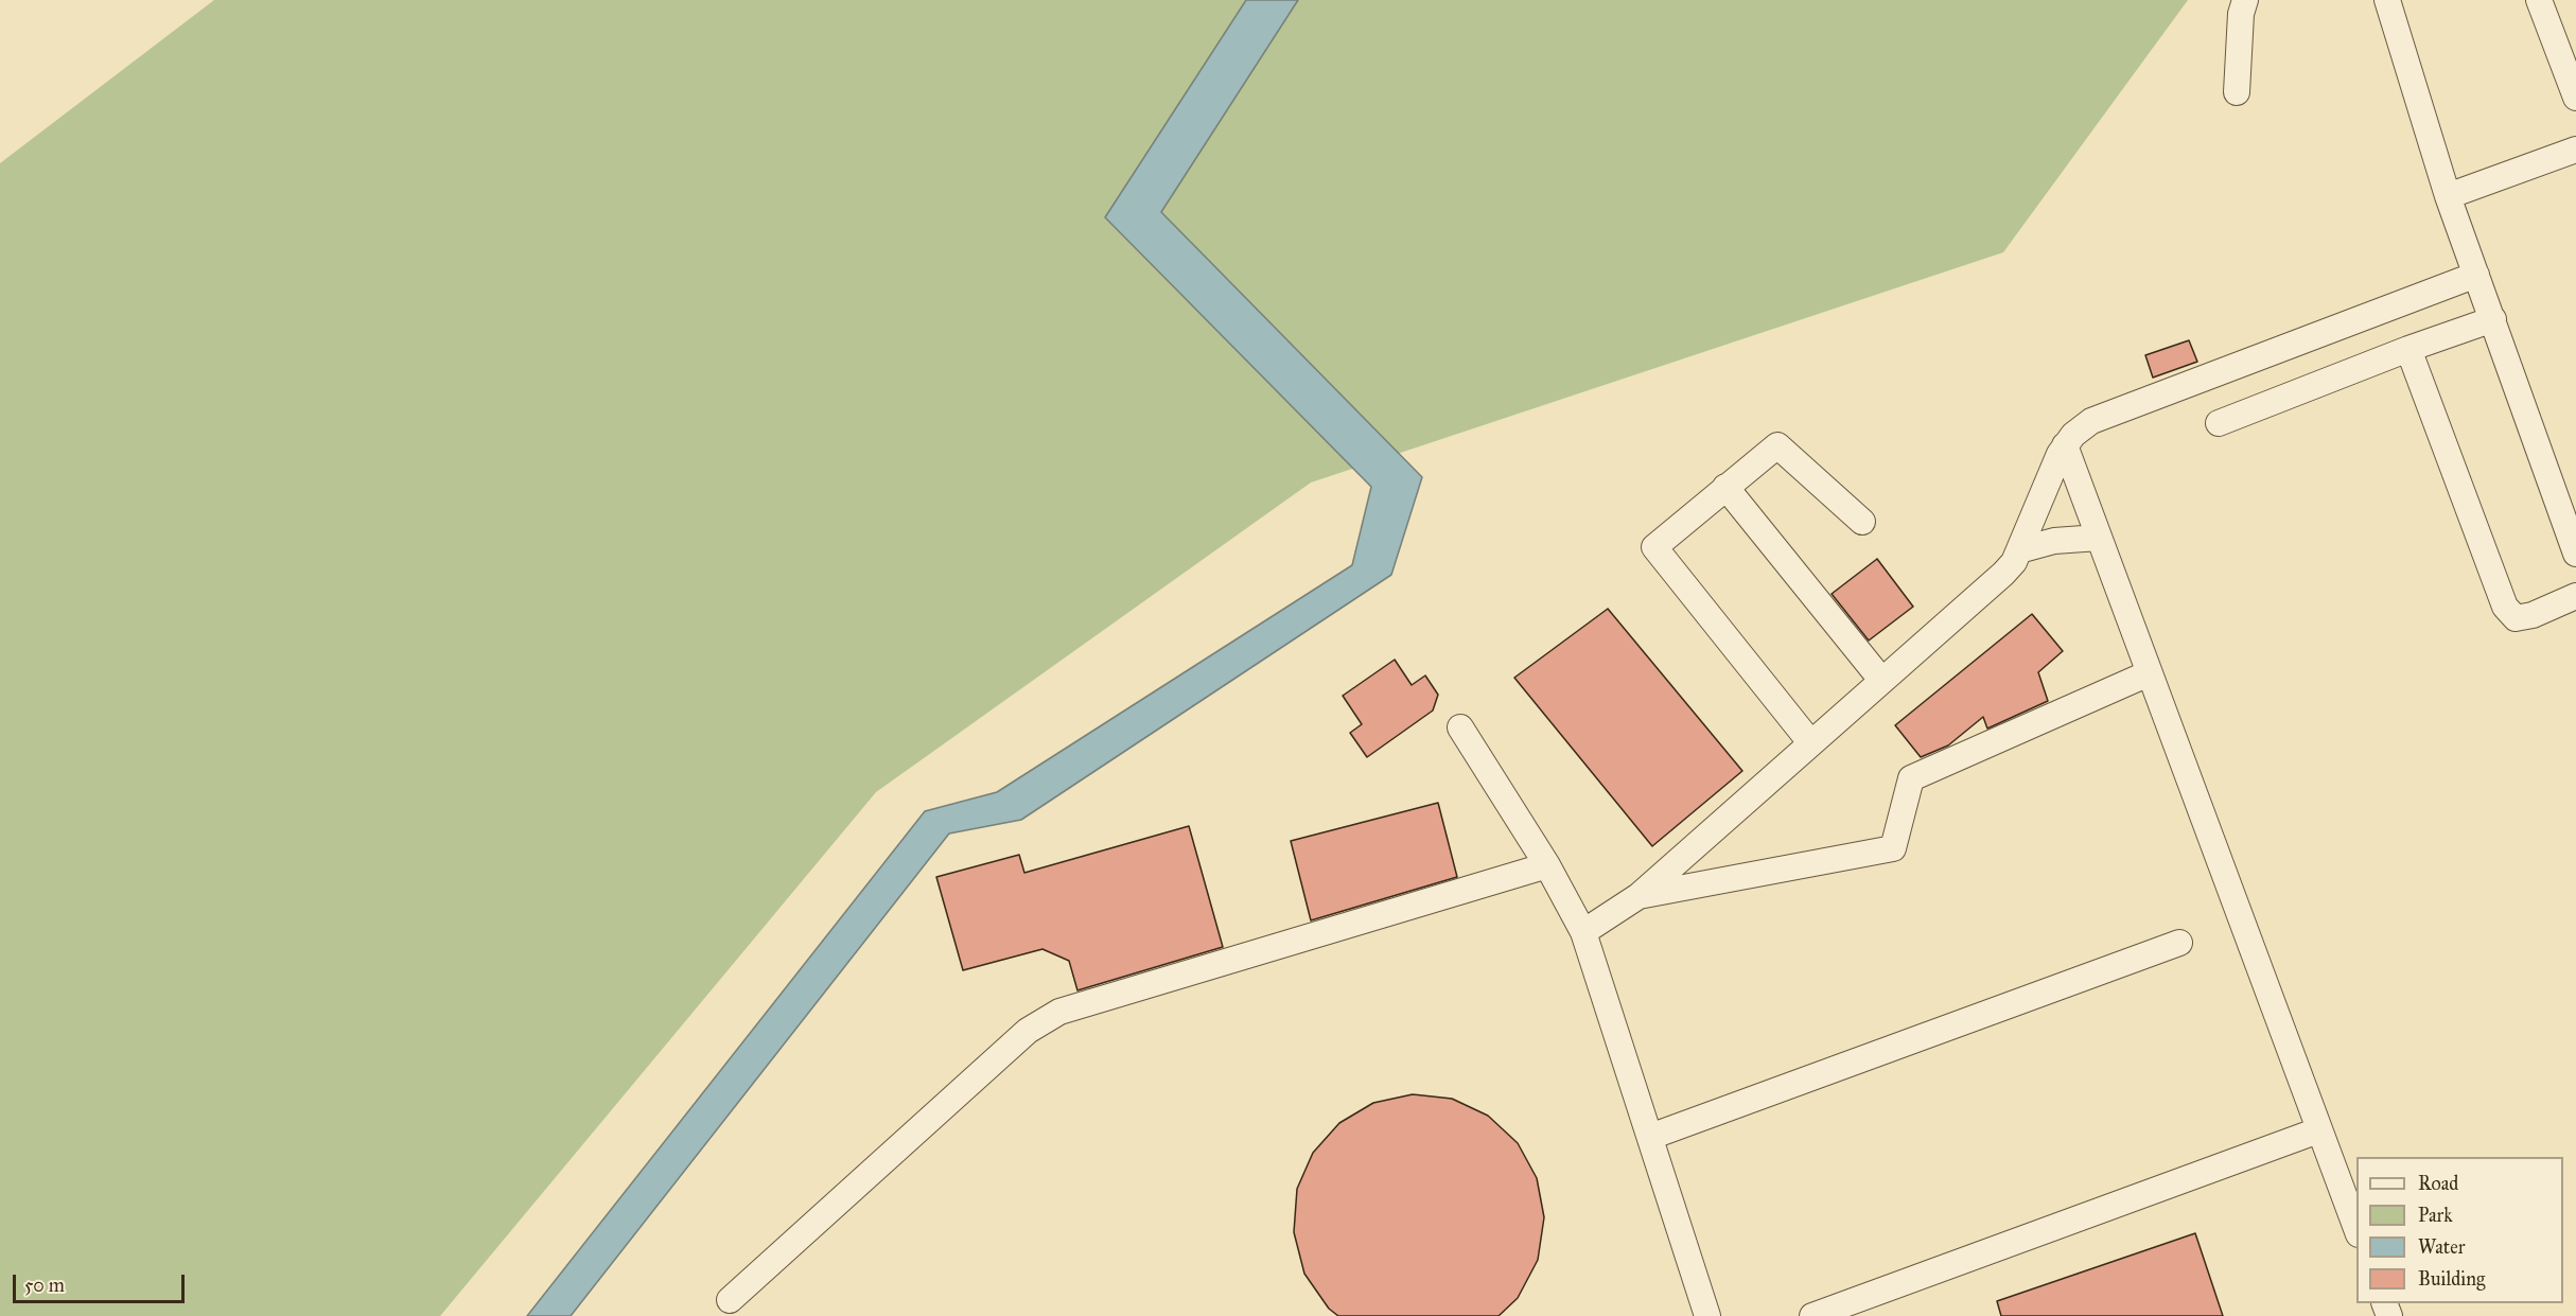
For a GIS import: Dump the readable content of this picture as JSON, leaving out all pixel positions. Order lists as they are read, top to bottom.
{
  "legend": [
    "Road",
    "Park",
    "Water",
    "Building"
  ],
  "scale_bar": "50 m"
}
